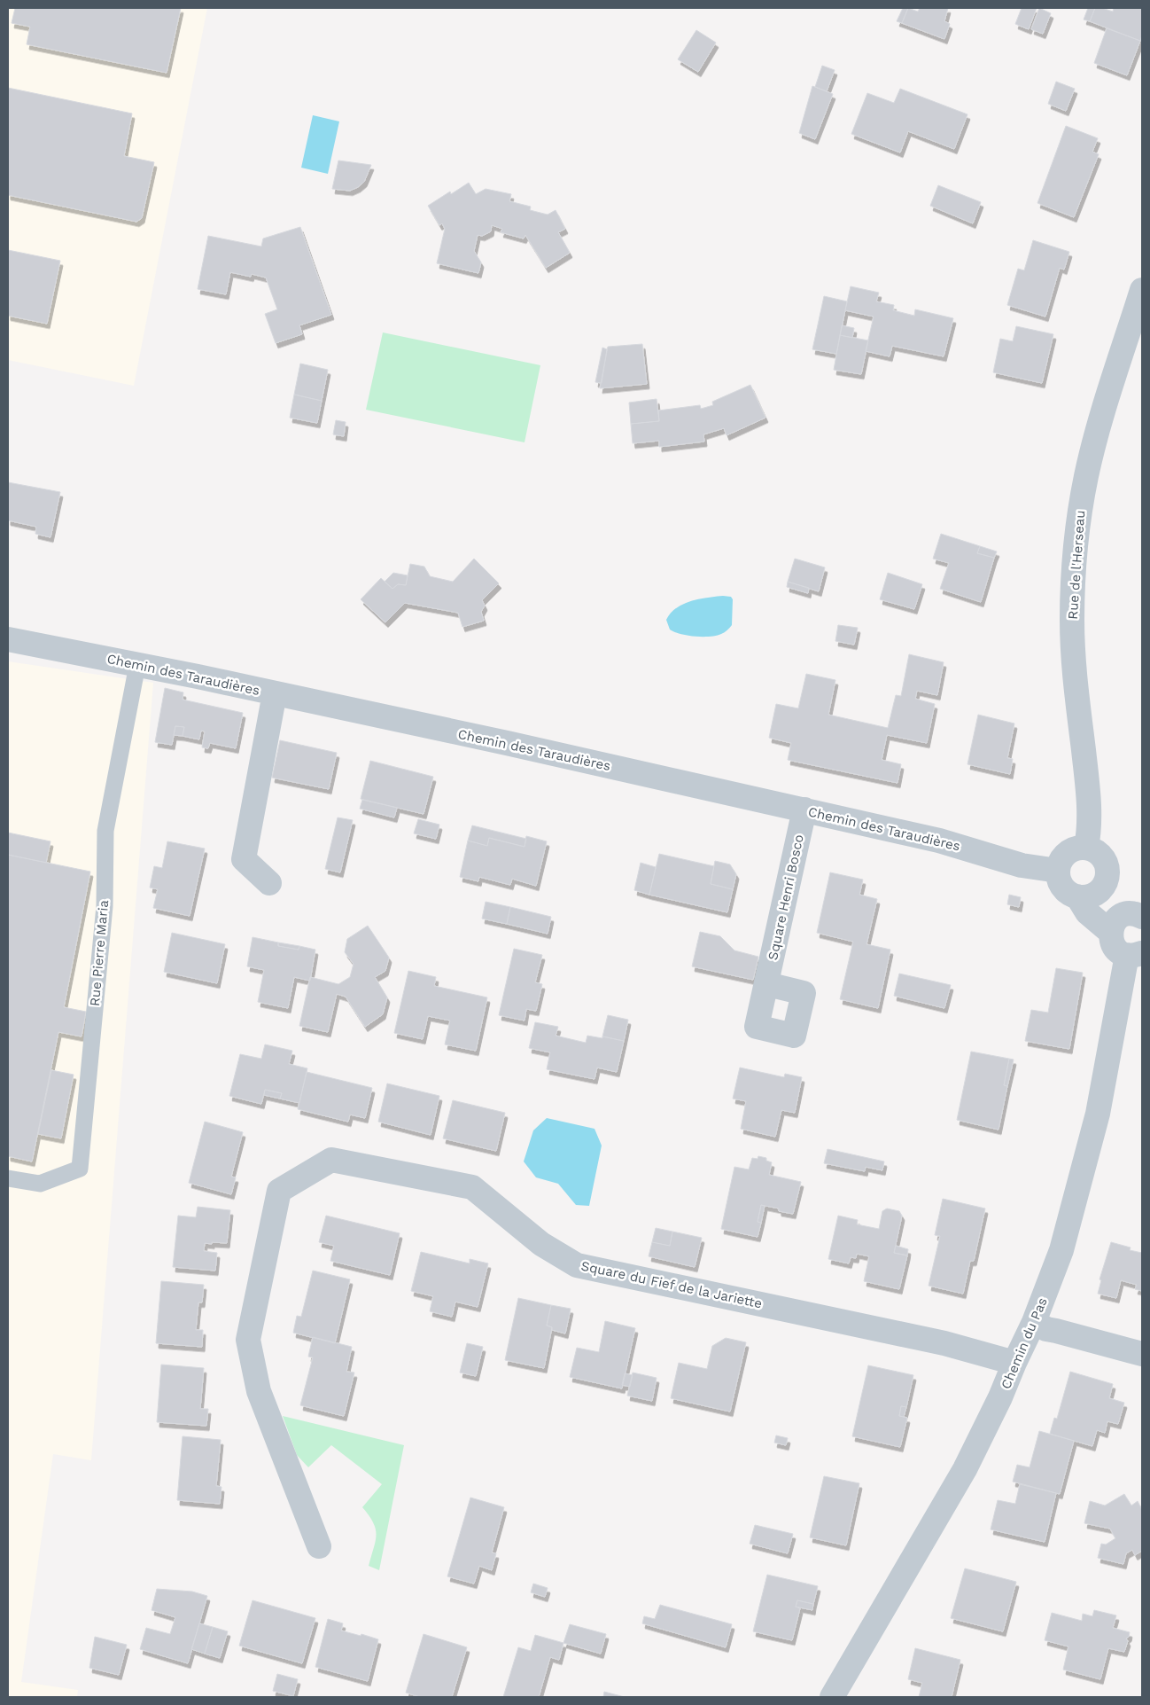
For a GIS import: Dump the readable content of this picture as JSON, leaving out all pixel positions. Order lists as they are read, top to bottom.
{
  "streets": {
    "street": [
      "Rue de l'Herseau",
      "Chemin des Taraudières",
      "Square Henri Bosco",
      "Square du Fief de la Jariette",
      "Chemin du Pas"
    ],
    "lane": ["Rue Pierre Maria"]
  },
  "crossings": [
    ["Rue de l'Herseau", "Chemin des Taraudières"],
    ["Chemin des Taraudières", "Square Henri Bosco"],
    ["Chemin des Taraudières", "Rue Pierre Maria"],
    ["Square du Fief de la Jariette", "Chemin du Pas"]
  ]
}
